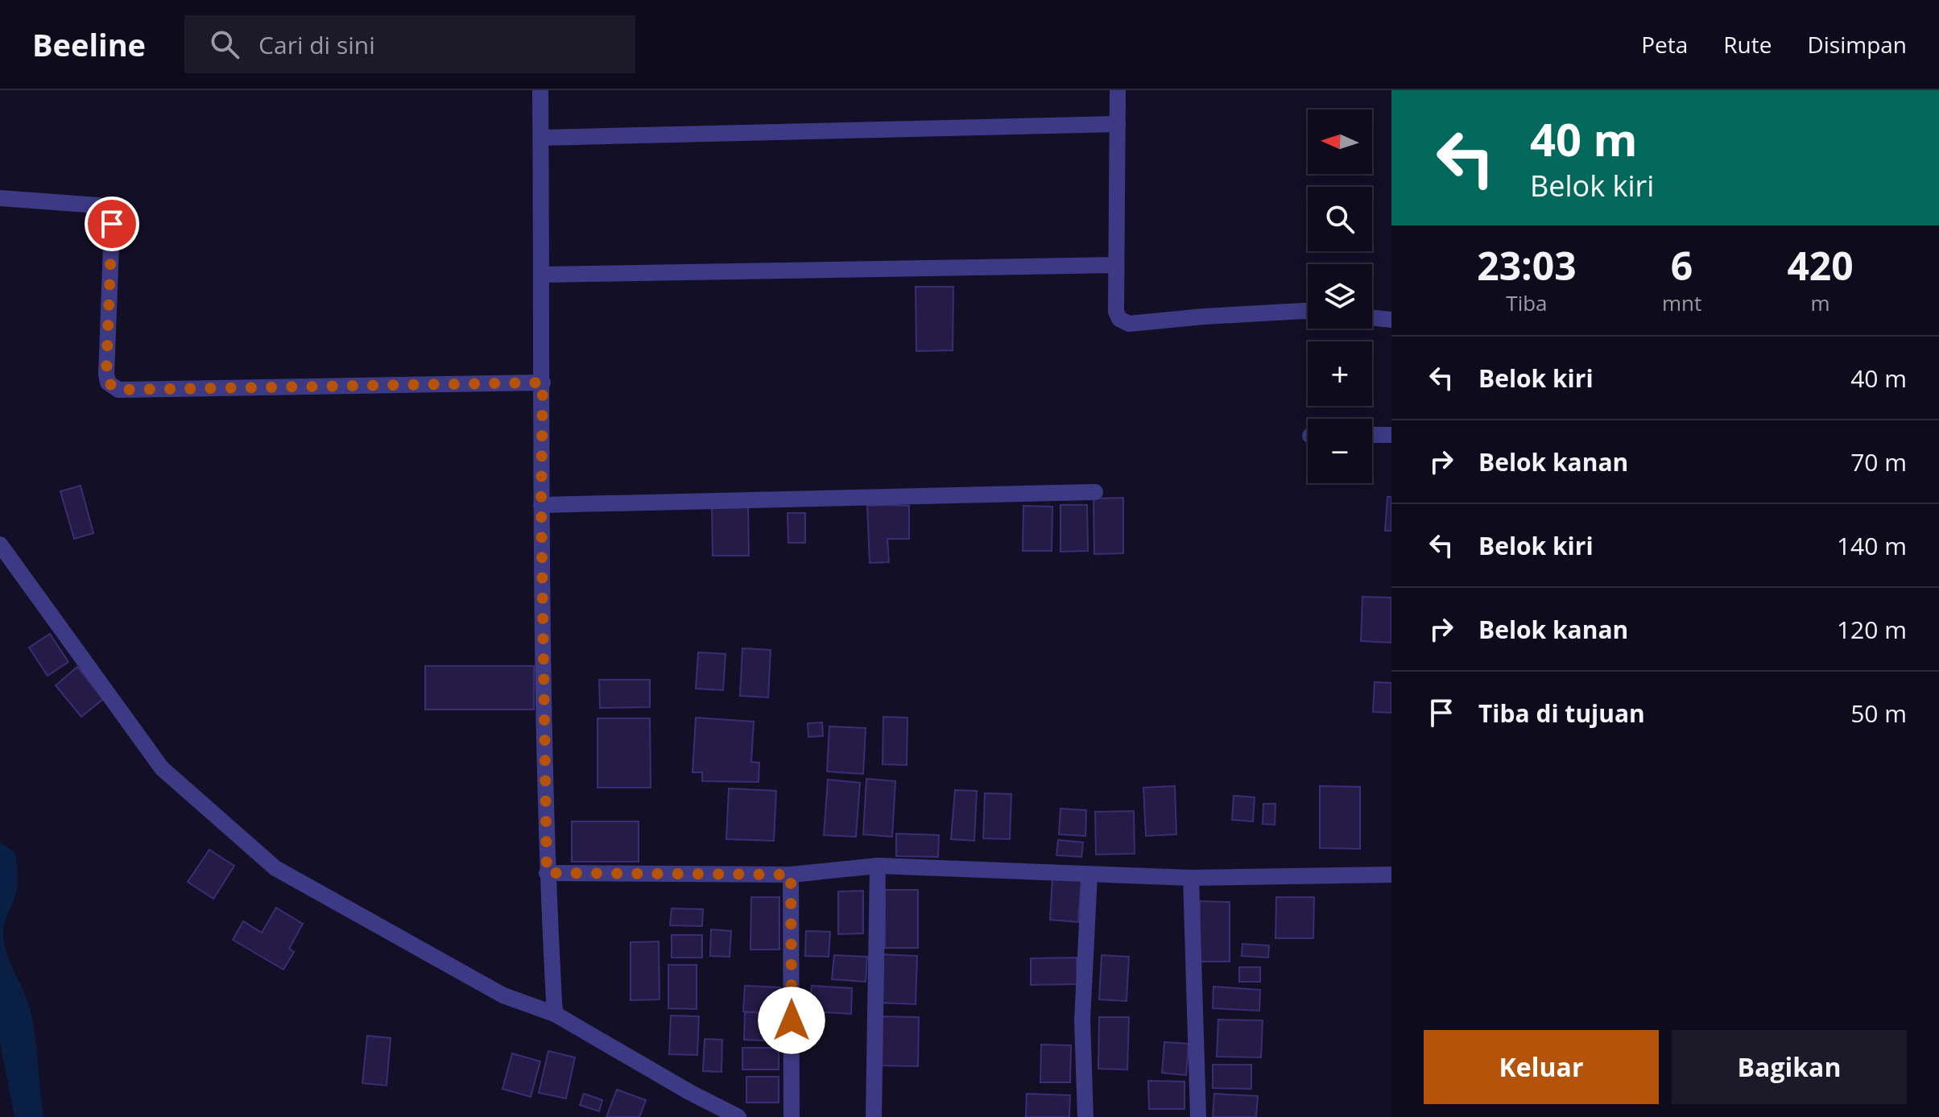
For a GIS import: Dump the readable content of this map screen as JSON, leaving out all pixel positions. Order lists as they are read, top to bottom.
{
  "north": "left",
  "page": {
    "header": "Beeline",
    "search": "Cari di sini",
    "nav": ["Peta", "Rute", "Disimpan"],
    "turn": ["40 m", "Belok kiri"],
    "map_buttons": ["+", "−"],
    "eta": [
      "23:03",
      "Tiba",
      "6",
      "mnt",
      "420",
      "m"
    ],
    "list": [
      {
        "name": "Belok kiri",
        "value": "40 m"
      },
      {
        "name": "Belok kanan",
        "value": "70 m"
      },
      {
        "name": "Belok kiri",
        "value": "140 m"
      },
      {
        "name": "Belok kanan",
        "value": "120 m"
      },
      {
        "name": "Tiba di tujuan",
        "value": "50 m"
      }
    ],
    "buttons": ["Keluar", "Bagikan"]
  }
}
